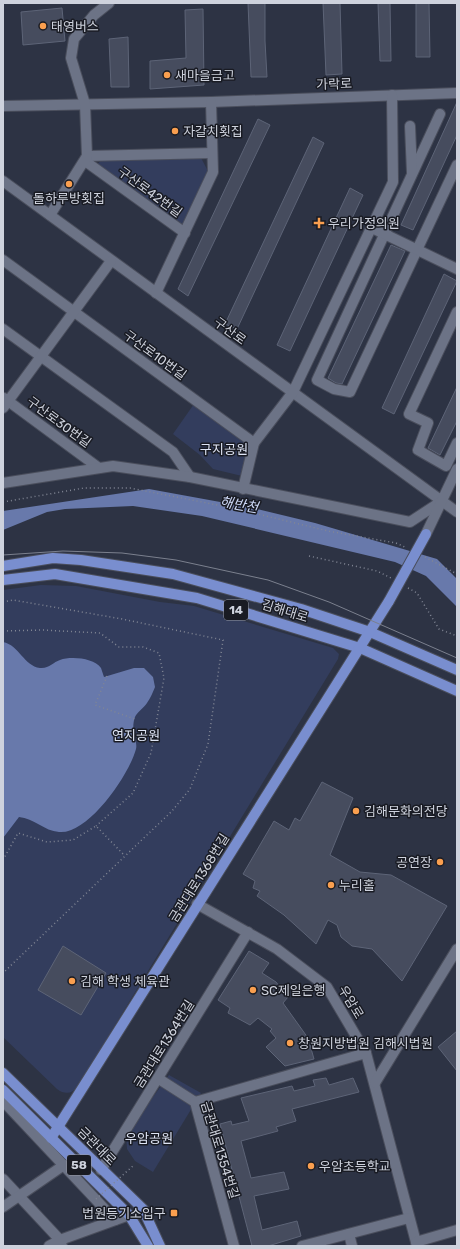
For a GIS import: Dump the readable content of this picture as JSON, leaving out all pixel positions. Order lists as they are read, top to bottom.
{
  "streets": {
    "main road": [
      "14",
      "김해대로",
      "금관대로1368번길",
      "금관대로",
      "58"
    ],
    "street": [
      "가락로",
      "구산로42번길",
      "구산로",
      "구산로10번길",
      "구산로30번길",
      "우암로",
      "금관대로1364번길",
      "금관대로1354번길"
    ]
  },
  "crossings": [
    ["구산로42번길", "구산로"],
    ["김해대로", "금관대로1368번길"],
    ["금관대로1368번길", "우암로"],
    ["금관대로1368번길", "금관대로"],
    ["우암로", "금관대로1364번길"],
    ["금관대로1364번길", "금관대로"],
    ["금관대로1364번길", "금관대로1354번길"]
  ],
  "water": ["해반천"],
  "parks": ["구지공원", "연지공원", "우암공원"],
  "places": {
    "other": [
      "태영버스",
      "새마을금고",
      "자갈치횟집",
      "돌하루방횟집",
      "김해문화의전당",
      "공연장",
      "누리홀",
      "김해 학생 체육관",
      "SC제일은행",
      "창원지방법원 김해시법원",
      "우암초등학교"
    ],
    "health": ["우리가정의원"],
    "transit": ["법원등기소입구"]
  }
}
